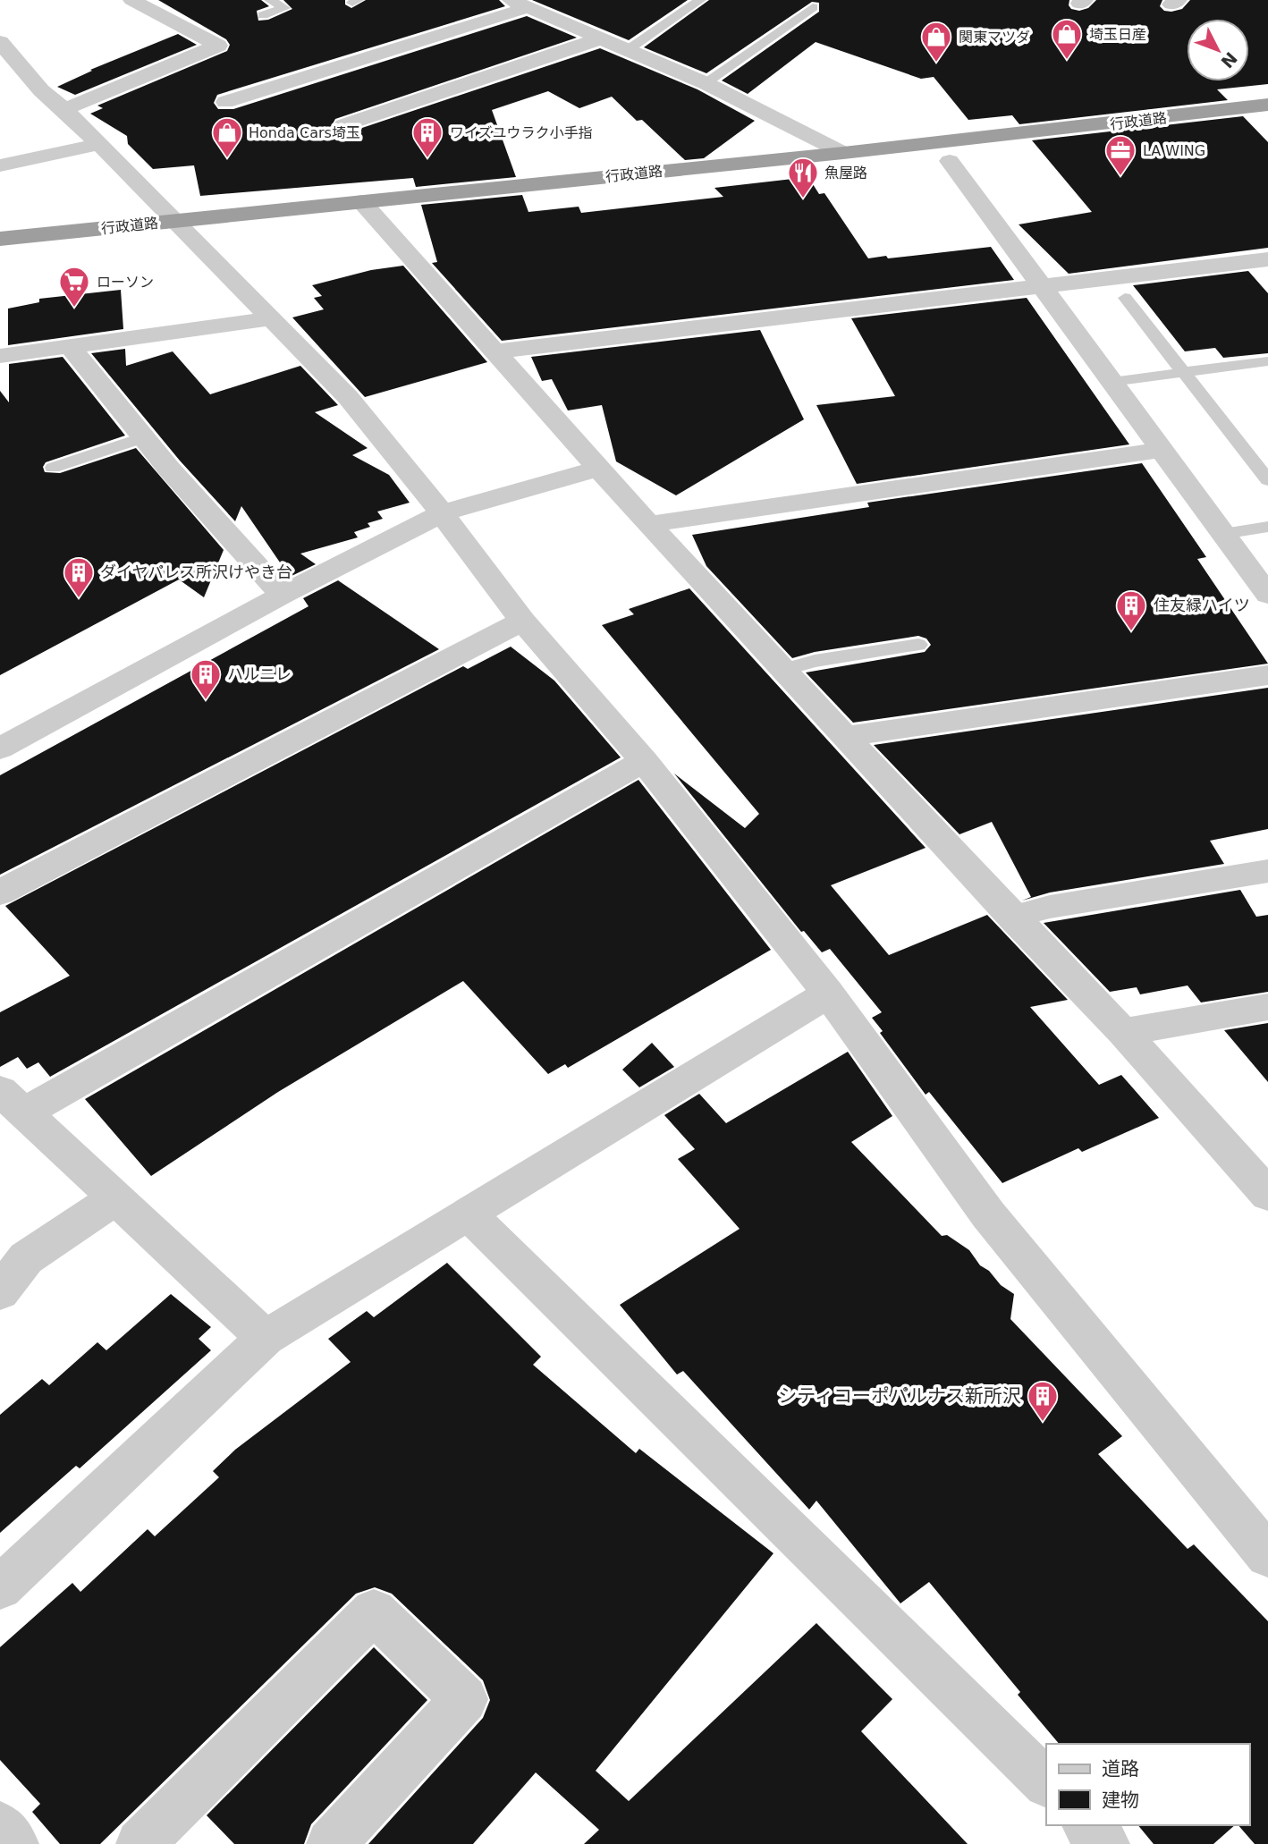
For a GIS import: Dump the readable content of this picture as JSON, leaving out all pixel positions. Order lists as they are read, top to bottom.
{
  "streets": {
    "highway": ["行政道路"]
  },
  "places": {
    "shop": ["埼玉日産", "関東マツダ", "Honda Cars埼玉"],
    "building": [
      "ワイズユウラク小手指",
      "ダイヤパレス所沢けやき台",
      "住友緑ハイツ",
      "ハルニレ",
      "シティコーポパルナス新所沢"
    ],
    "office": ["LA WING"],
    "restaurant": ["魚屋路"],
    "supermarket": ["ローソン"]
  },
  "legend": ["道路", "建物"],
  "north": "bottom right"
}
